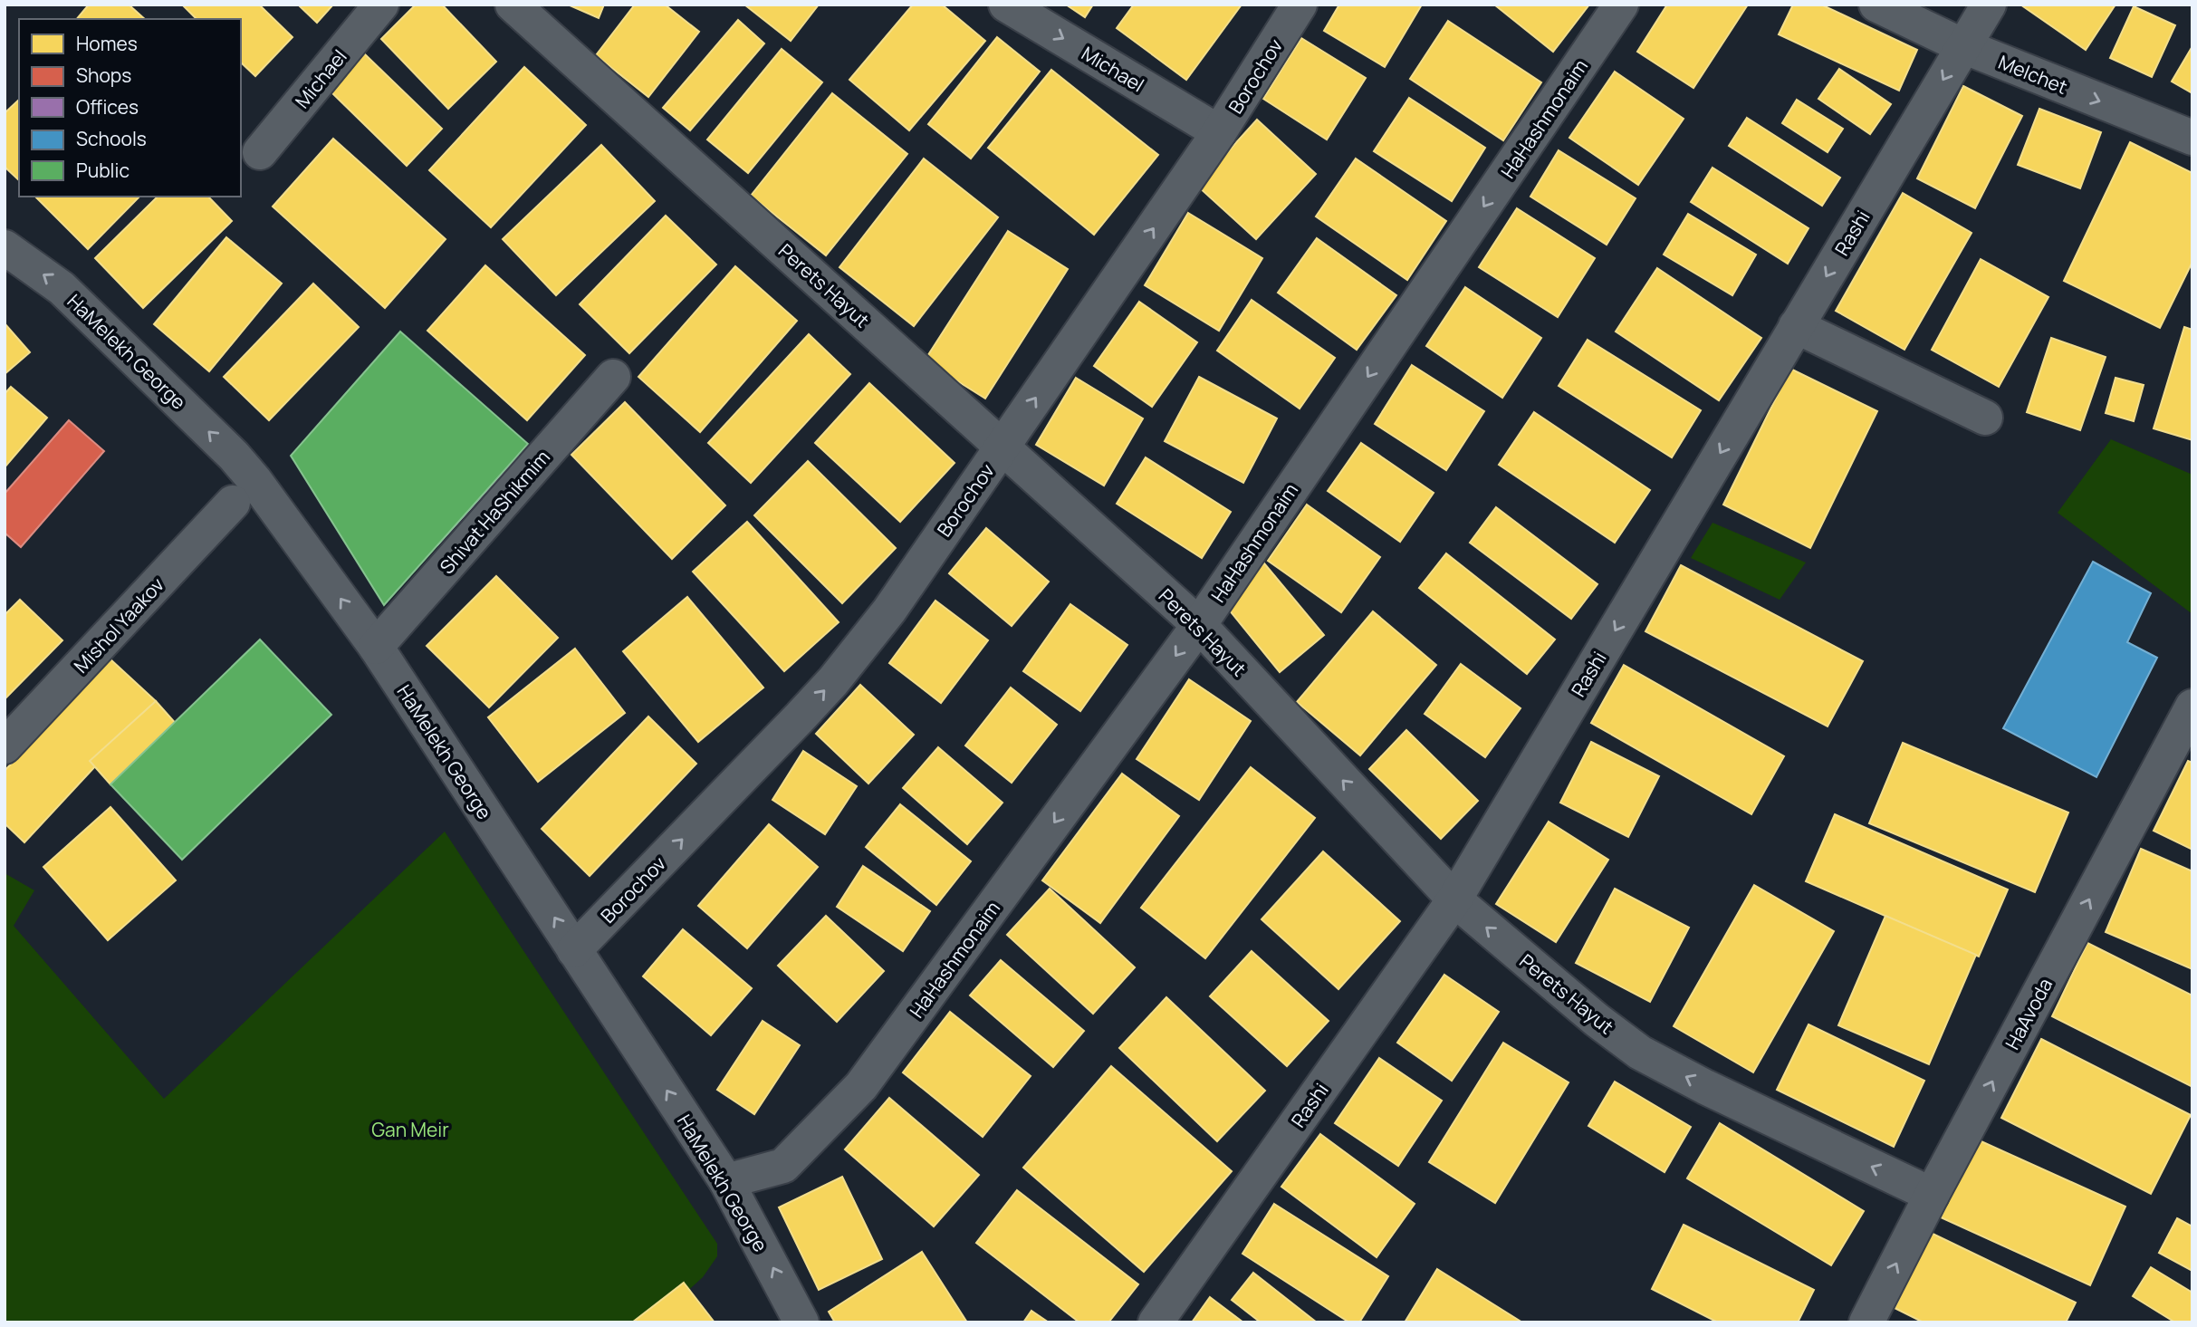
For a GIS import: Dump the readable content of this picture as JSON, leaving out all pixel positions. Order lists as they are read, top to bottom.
{
  "streets": {
    "street": [
      "Michael",
      "Melchet",
      "Borochov",
      "HaHashmonaim",
      "Rashi",
      "Perets Hayut",
      "HaMelekh George",
      "Shivat HaShikmim",
      "Mishol Yaakov",
      "HaAvoda"
    ]
  },
  "crossings": [
    ["Michael", "Borochov"],
    ["Melchet", "Rashi"],
    ["Borochov", "Perets Hayut"],
    ["Borochov", "HaMelekh George"],
    ["HaHashmonaim", "Perets Hayut"],
    ["HaHashmonaim", "HaMelekh George"],
    ["Rashi", "Perets Hayut"],
    ["Perets Hayut", "HaAvoda"],
    ["HaMelekh George", "Shivat HaShikmim"]
  ],
  "one_way": [
    "Michael",
    "Melchet",
    "Borochov",
    "HaHashmonaim",
    "Rashi",
    "Perets Hayut",
    "HaMelekh George",
    "HaAvoda"
  ],
  "parks": ["Gan Meir"],
  "legend": [
    "Homes",
    "Shops",
    "Offices",
    "Schools",
    "Public"
  ]
}
